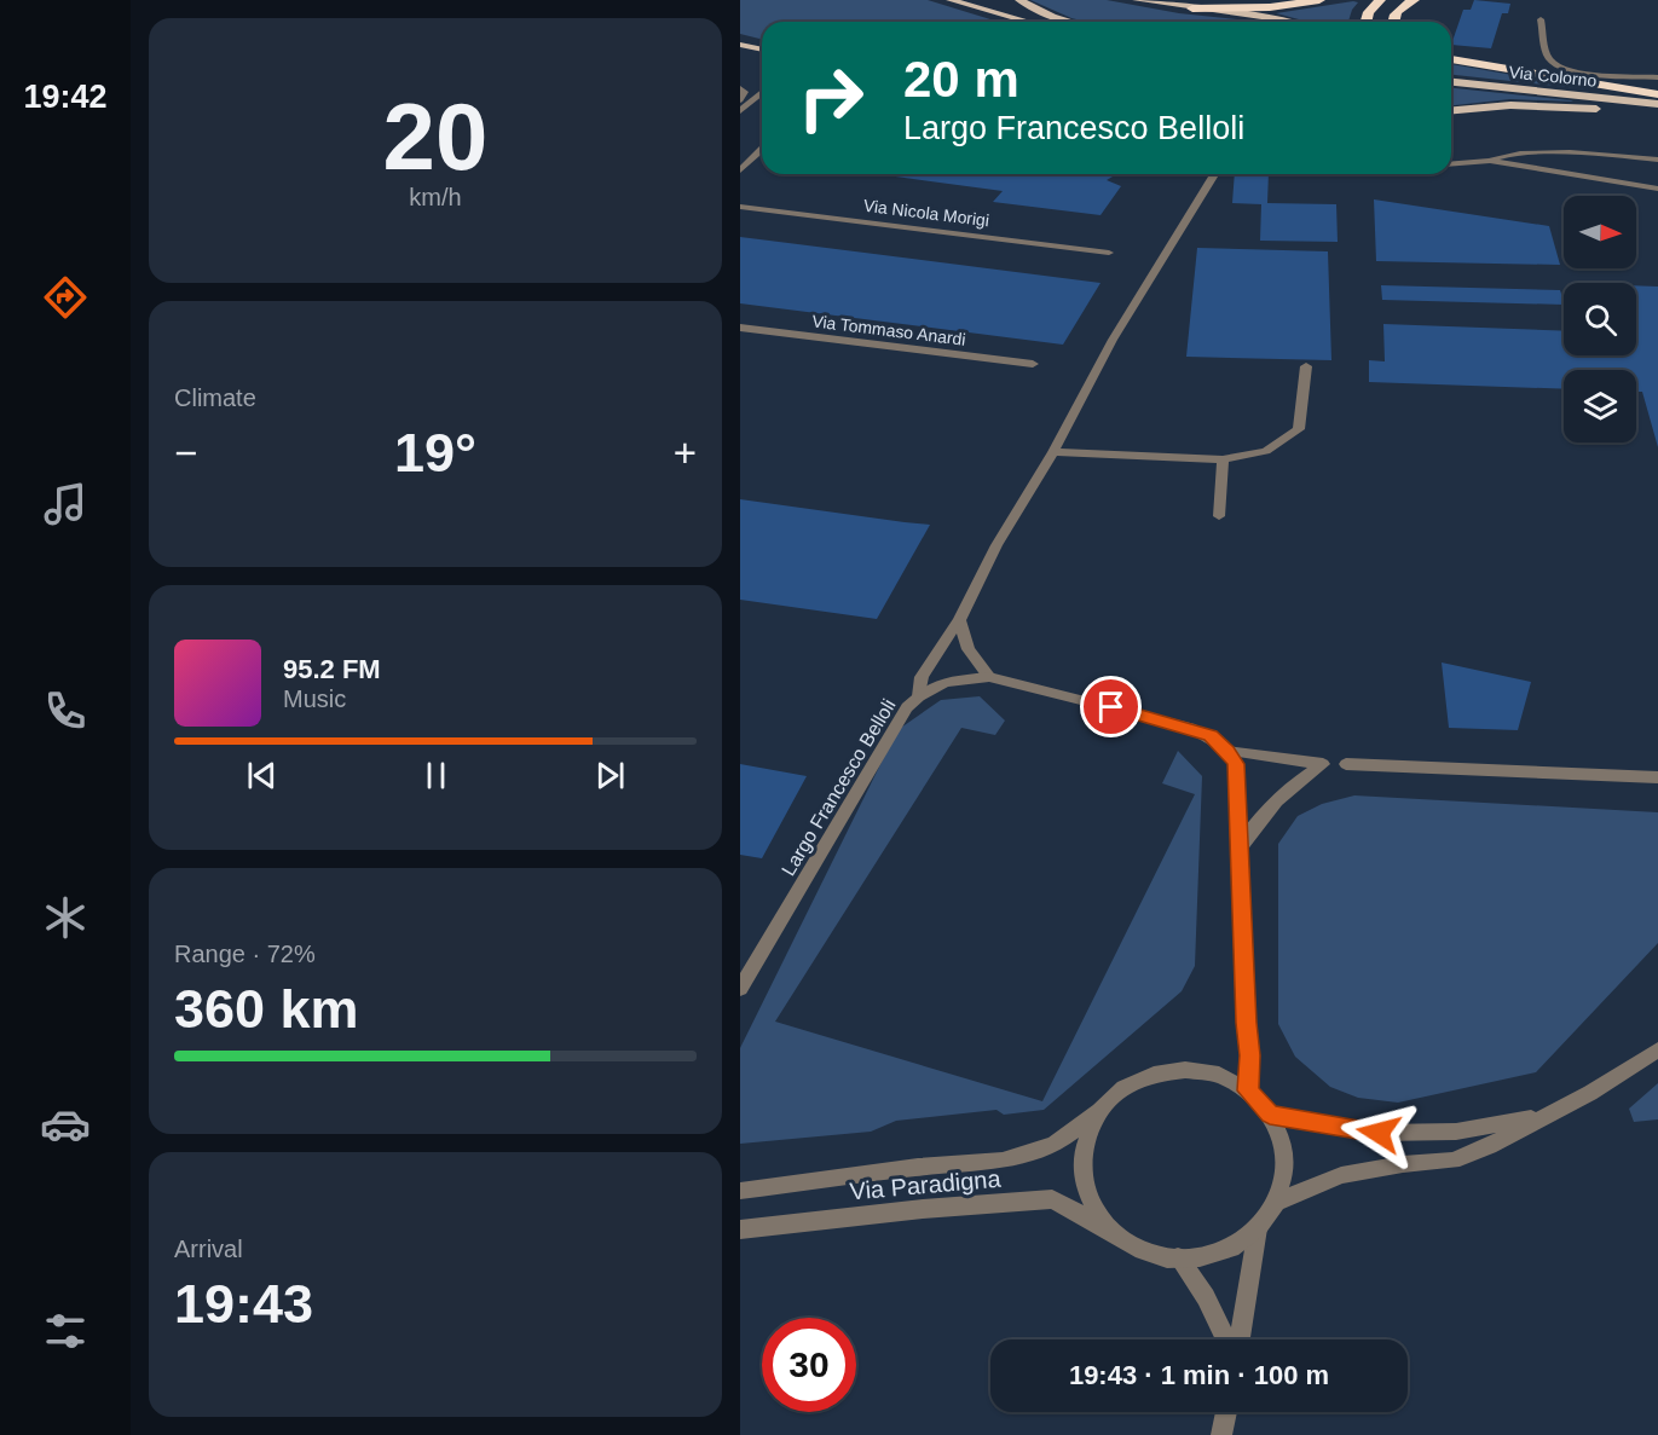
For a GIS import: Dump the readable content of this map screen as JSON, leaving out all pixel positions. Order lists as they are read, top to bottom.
{
  "streets": {
    "main road": ["Via Colorno"],
    "street": [
      "Via Nicola Morigi",
      "Via Tommaso Anardi",
      "Largo Francesco Belloli",
      "Via Paradigna"
    ]
  },
  "north": "right",
  "page": {
    "tabs": "19:42",
    "tile": [
      ["20", "km/h"],
      "Climate",
      ["Range · 72%", "360 km"],
      ["Arrival", "19:43"]
    ],
    "turn": ["20 m", "Largo Francesco Belloli"],
    "heat": ["−", "19°", "+"],
    "song": ["95.2 FM", "Music"],
    "limit": "30",
    "trip": "19:43 · 1 min · 100 m"
  }
}
